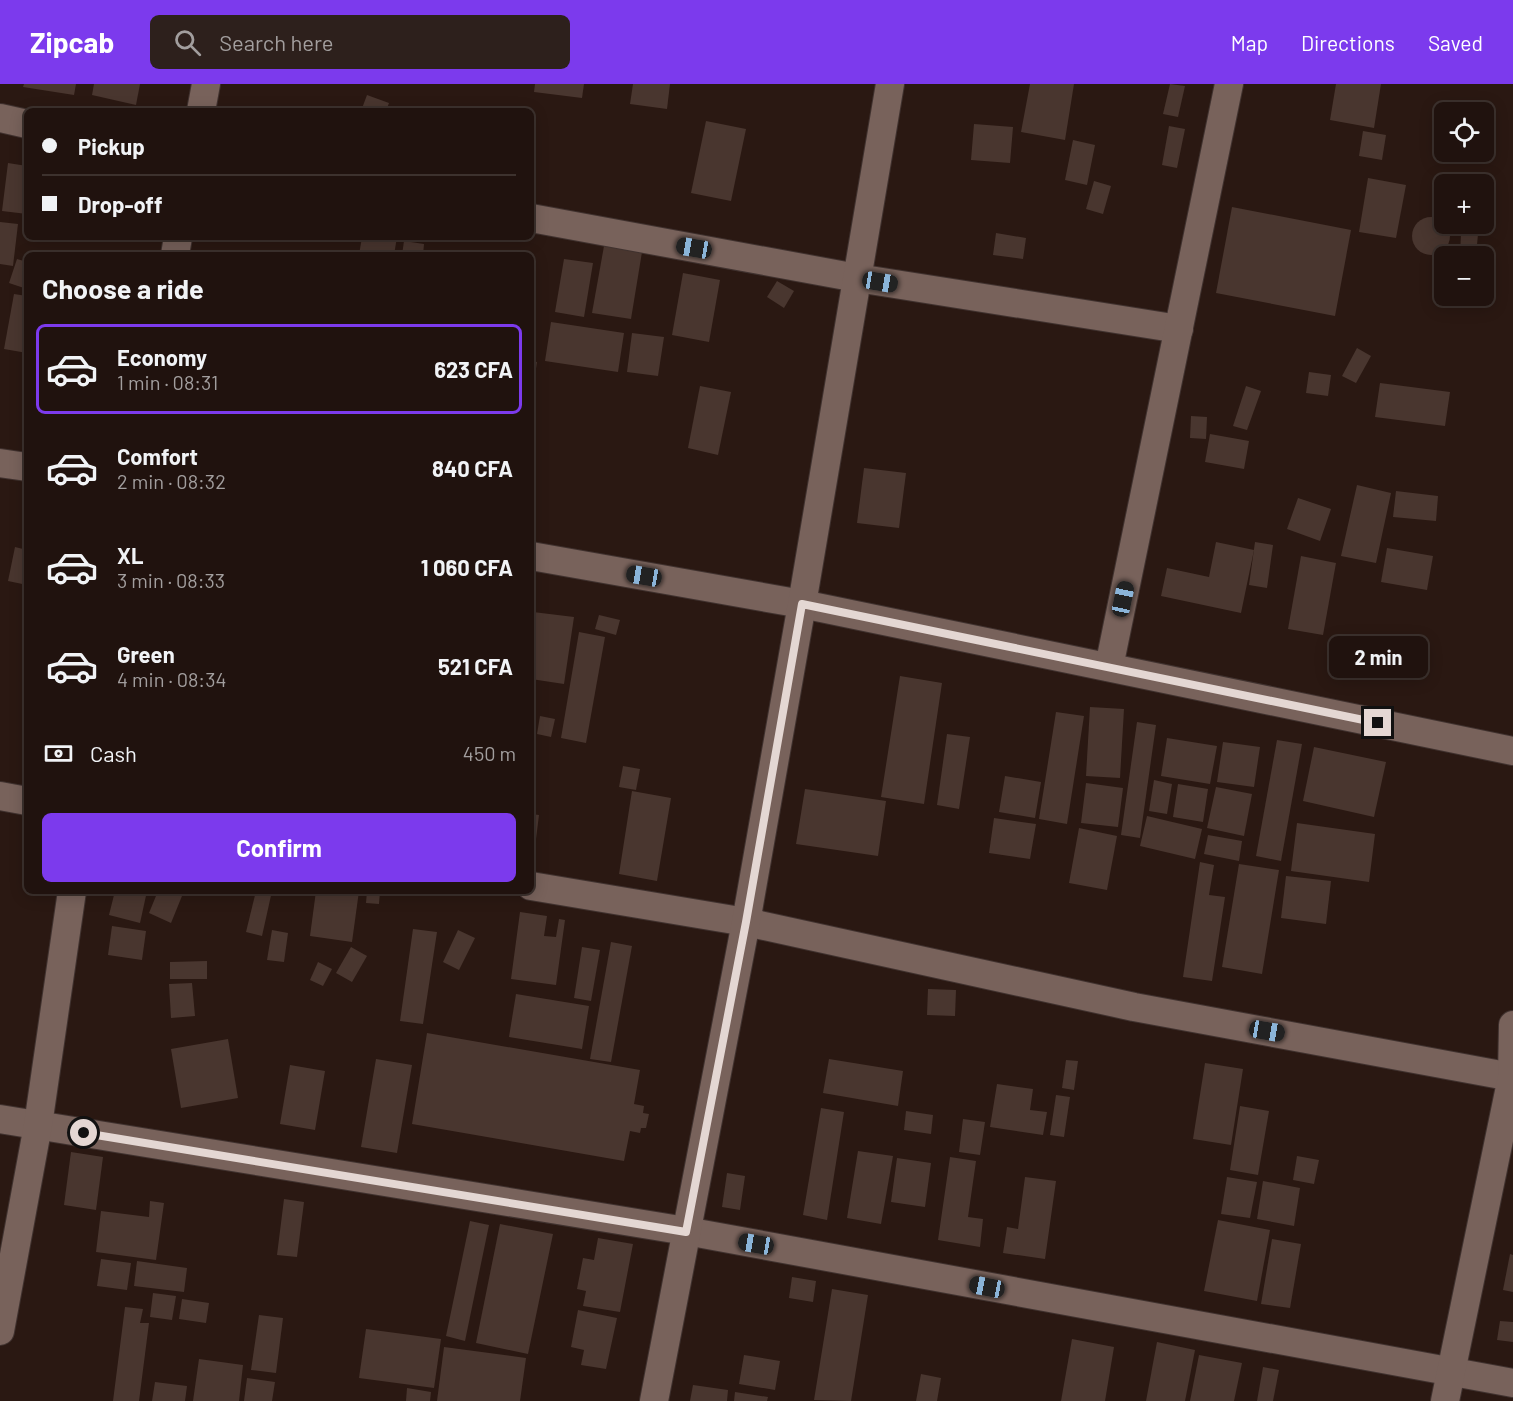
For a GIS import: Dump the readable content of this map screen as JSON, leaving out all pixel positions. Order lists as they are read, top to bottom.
{
  "page": {
    "header": "Zipcab",
    "search": "Search here",
    "nav": ["Map", "Directions", "Saved"],
    "map_buttons": ["+", "−"],
    "banner": ["Pickup", "Drop-off"],
    "heading": "Choose a ride",
    "list": [
      {
        "name": "Economy",
        "note": "1 min · 08:31",
        "value": "623 CFA"
      },
      {
        "name": "Comfort",
        "note": "2 min · 08:32",
        "value": "840 CFA"
      },
      {
        "name": "XL",
        "note": "3 min · 08:33",
        "value": "1 060 CFA"
      },
      {
        "name": "Green",
        "note": "4 min · 08:34",
        "value": "521 CFA"
      }
    ],
    "bubble": "2 min",
    "pay": ["Cash", "450 m"],
    "buttons": "Confirm"
  }
}
